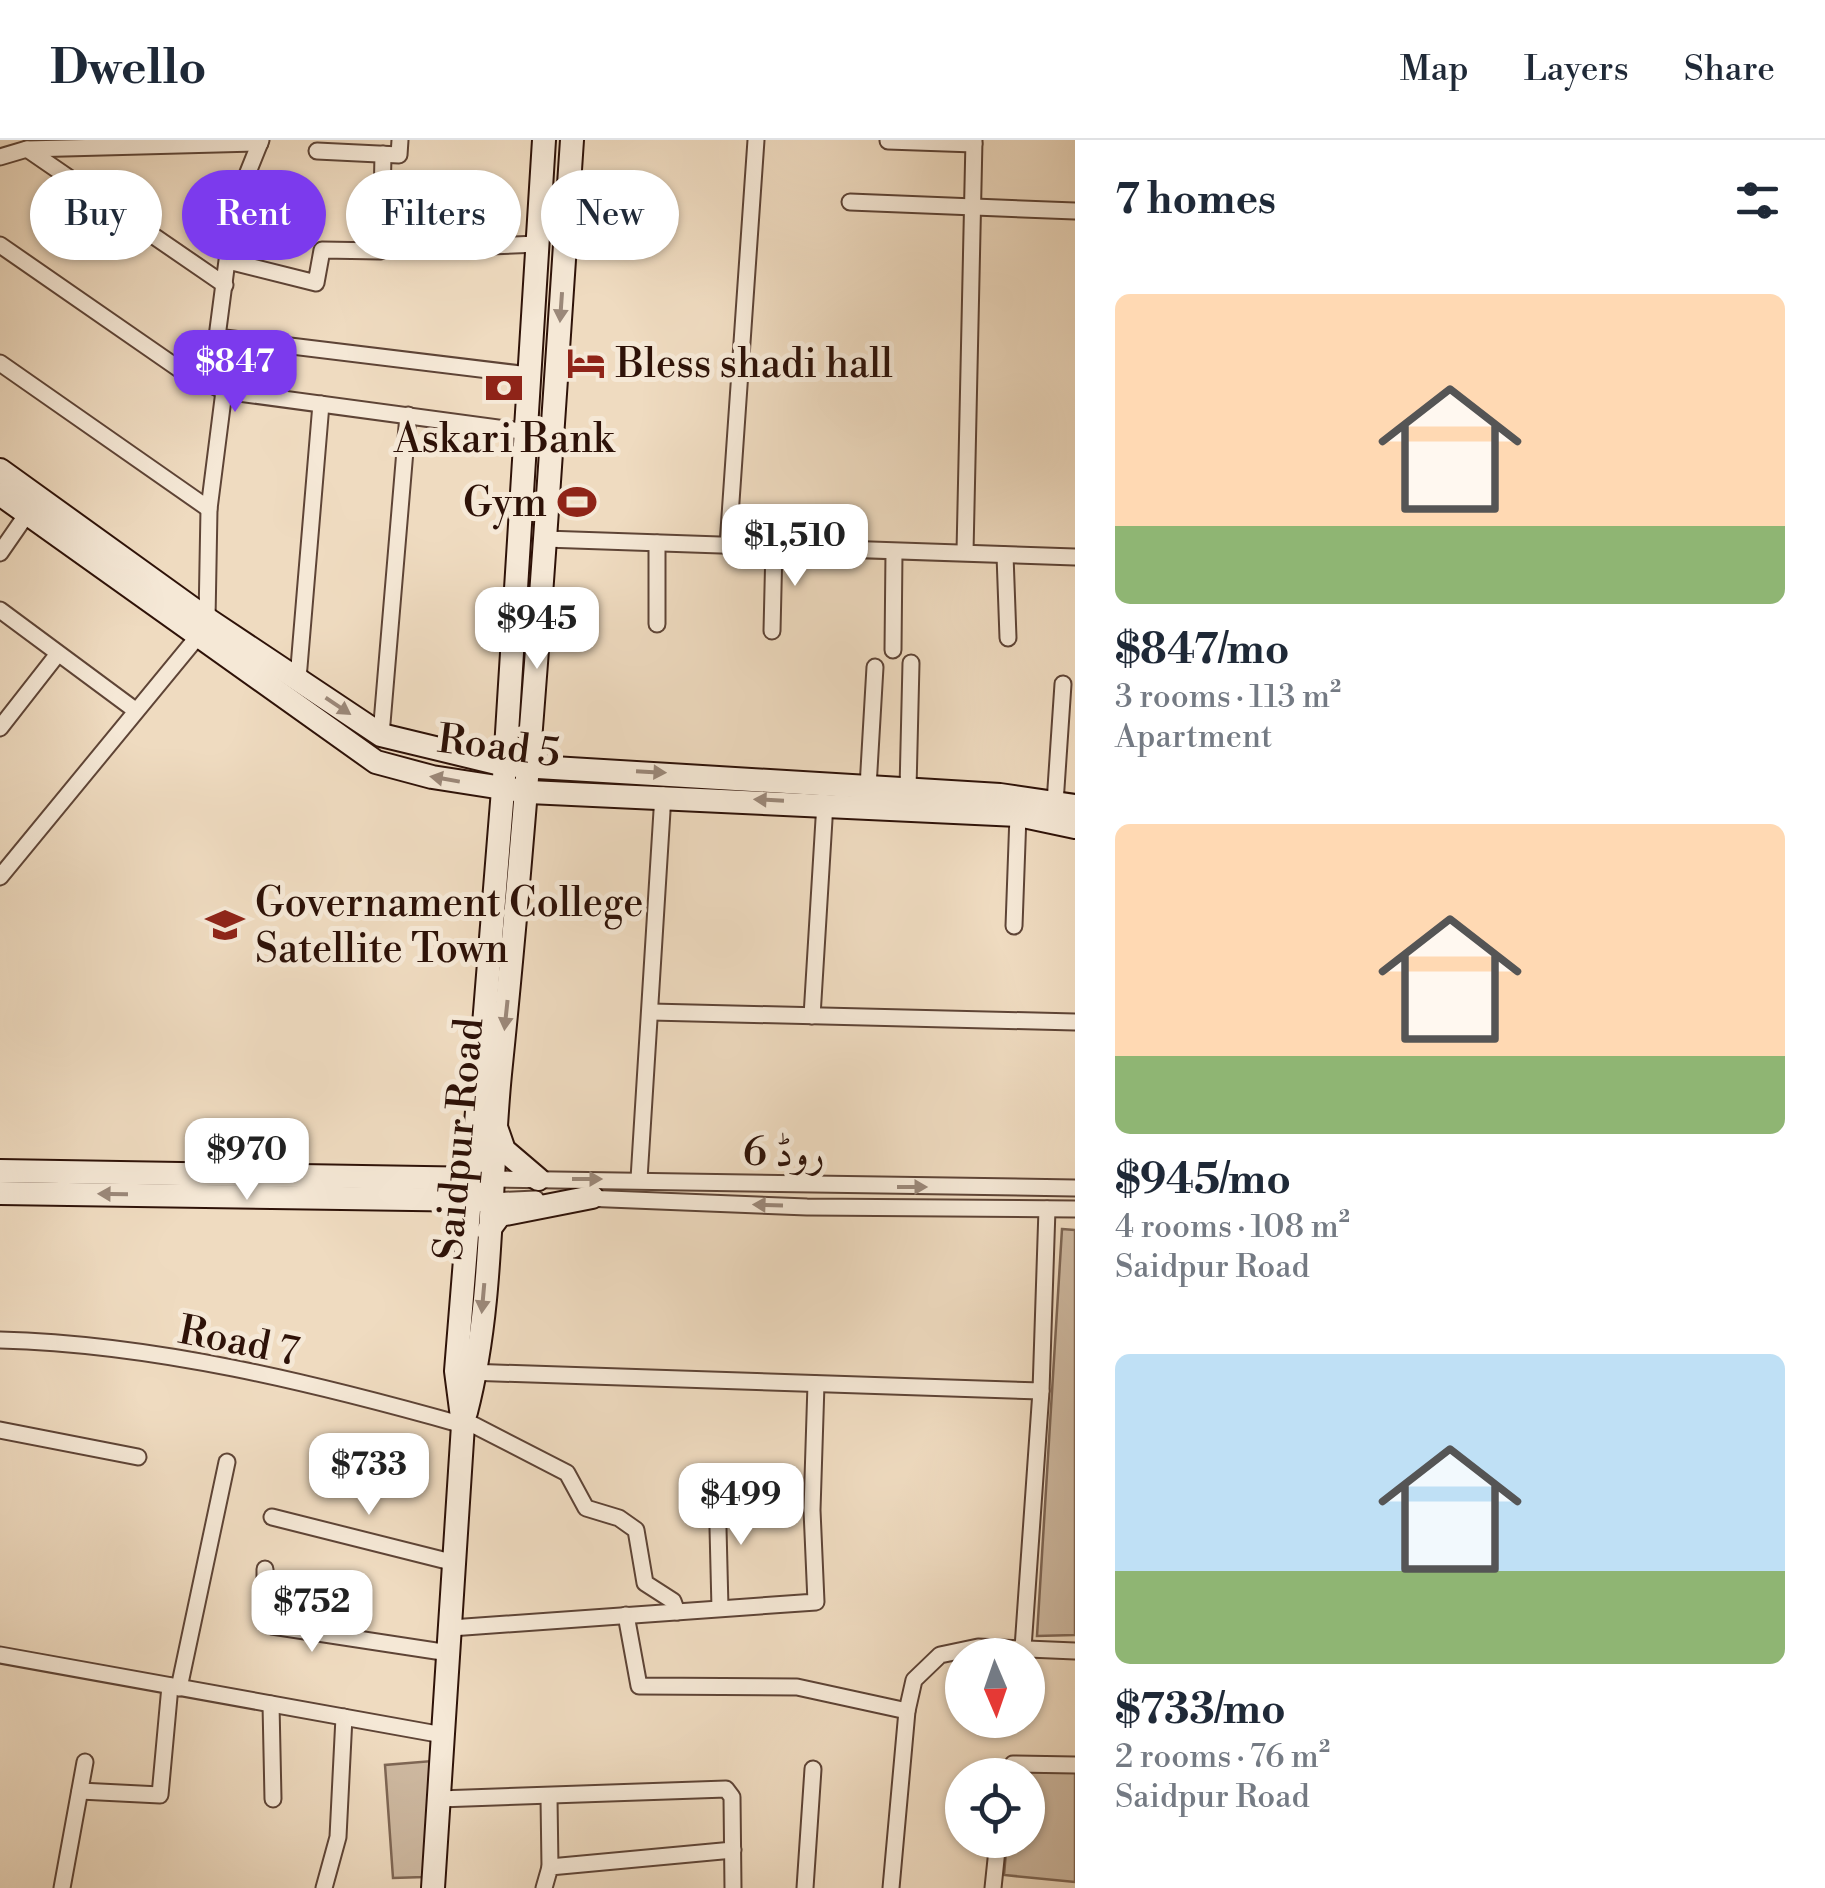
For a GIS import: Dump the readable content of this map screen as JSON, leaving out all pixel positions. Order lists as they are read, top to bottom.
{
  "streets": {
    "main road": ["Road 5", "Saidpur Road"],
    "street": ["روڈ 6", "Road 7"]
  },
  "crossings": [
    ["Road 5", "Saidpur Road"],
    ["Saidpur Road", "روڈ 6"],
    ["Saidpur Road", "Road 7"]
  ],
  "places": {
    "hotel": ["Bless shadi hall"],
    "bank": ["Askari Bank"],
    "sports": ["Gym"],
    "school or university": ["Governament College Satellite Town"]
  },
  "north": "bottom",
  "page": {
    "header": "Dwello",
    "nav": ["Map", "Layers", "Share"],
    "heading": "7 homes",
    "chip": [
      "Buy",
      "Rent",
      "Filters",
      "New"
    ],
    "list": [
      {
        "name": "$847/mo",
        "note": "3 rooms · 113 m² · Apartment"
      },
      {
        "name": "$945/mo",
        "note": "4 rooms · 108 m² · Saidpur Road"
      },
      {
        "name": "$733/mo",
        "note": "2 rooms · 76 m² · Saidpur Road"
      }
    ],
    "price": [
      "$847",
      "$1,510",
      "$945",
      "$970",
      "$733",
      "$499",
      "$752"
    ]
  }
}
